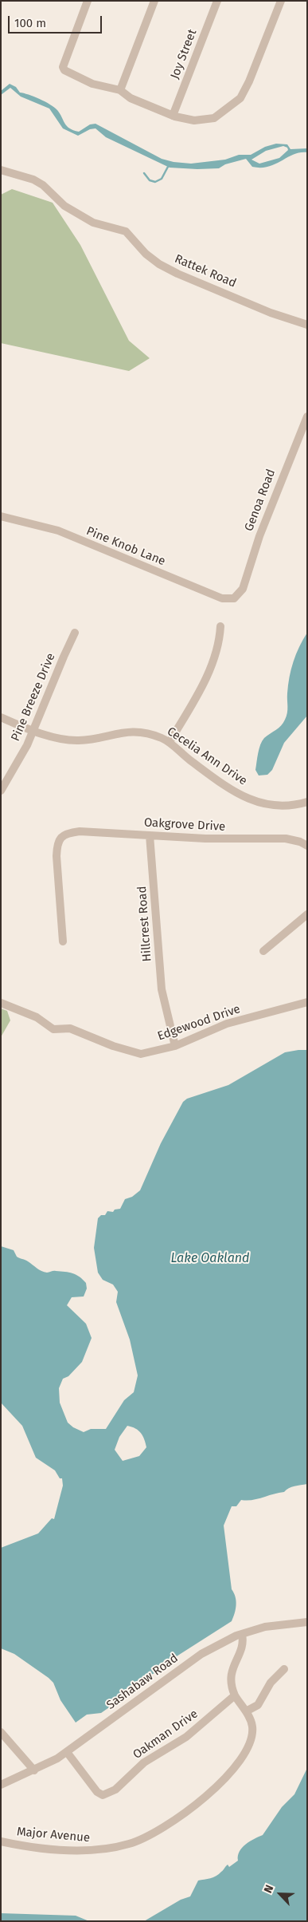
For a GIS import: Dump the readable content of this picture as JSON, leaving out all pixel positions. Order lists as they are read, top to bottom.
{
  "streets": {
    "street": [
      "Joy Street",
      "Rattek Road",
      "Genoa Road",
      "Pine Knob Lane",
      "Pine Breeze Drive",
      "Cecelia Ann Drive",
      "Oakgrove Drive",
      "Hillcrest Road",
      "Edgewood Drive",
      "Sashabaw Road",
      "Oakman Drive",
      "Major Avenue"
    ]
  },
  "crossings": [
    ["Genoa Road", "Pine Knob Lane"],
    ["Pine Breeze Drive", "Cecelia Ann Drive"],
    ["Oakgrove Drive", "Hillcrest Road"],
    ["Hillcrest Road", "Edgewood Drive"],
    ["Sashabaw Road", "Oakman Drive"],
    ["Oakman Drive", "Major Avenue"]
  ],
  "water": ["Lake Oakland"],
  "scale_bar": "100 m",
  "north": "top left"
}
